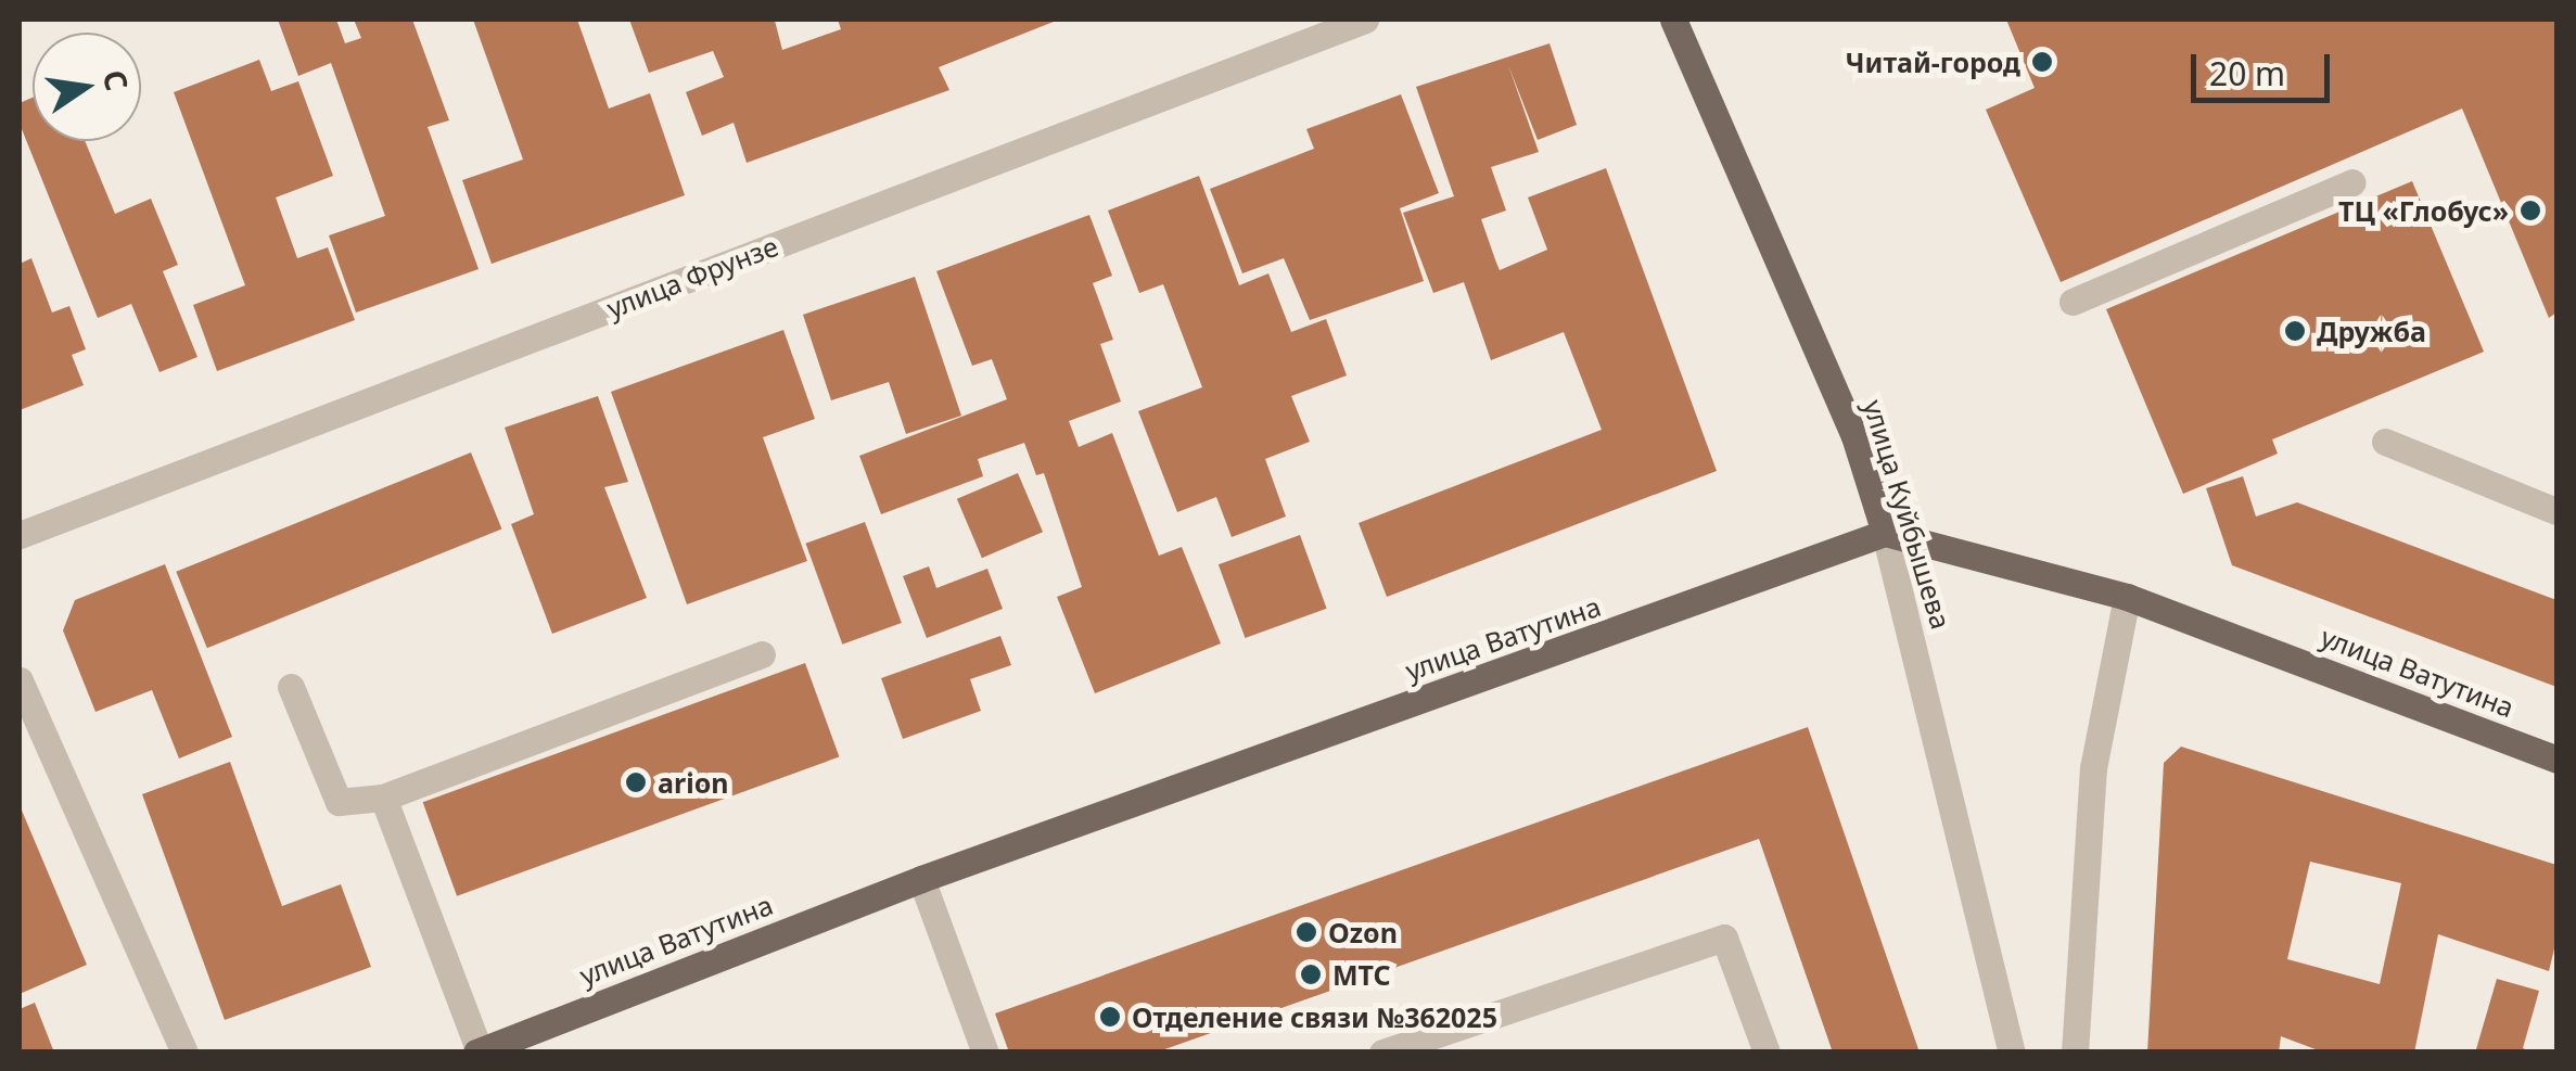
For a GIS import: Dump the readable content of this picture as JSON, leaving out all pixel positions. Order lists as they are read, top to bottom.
{
  "streets": {
    "main road": ["улица Куйбышева", "улица Ватутина"],
    "street": ["улица Фрунзе"]
  },
  "crossings": [
    ["улица Куйбышева", "улица Ватутина"]
  ],
  "places": [
    "Читай-город",
    "ТЦ «Глобус»",
    "Дружба",
    "arion",
    "Ozon",
    "МТС",
    "Отделение связи №362025"
  ],
  "scale_bar": "20 m",
  "north": "right"
}
